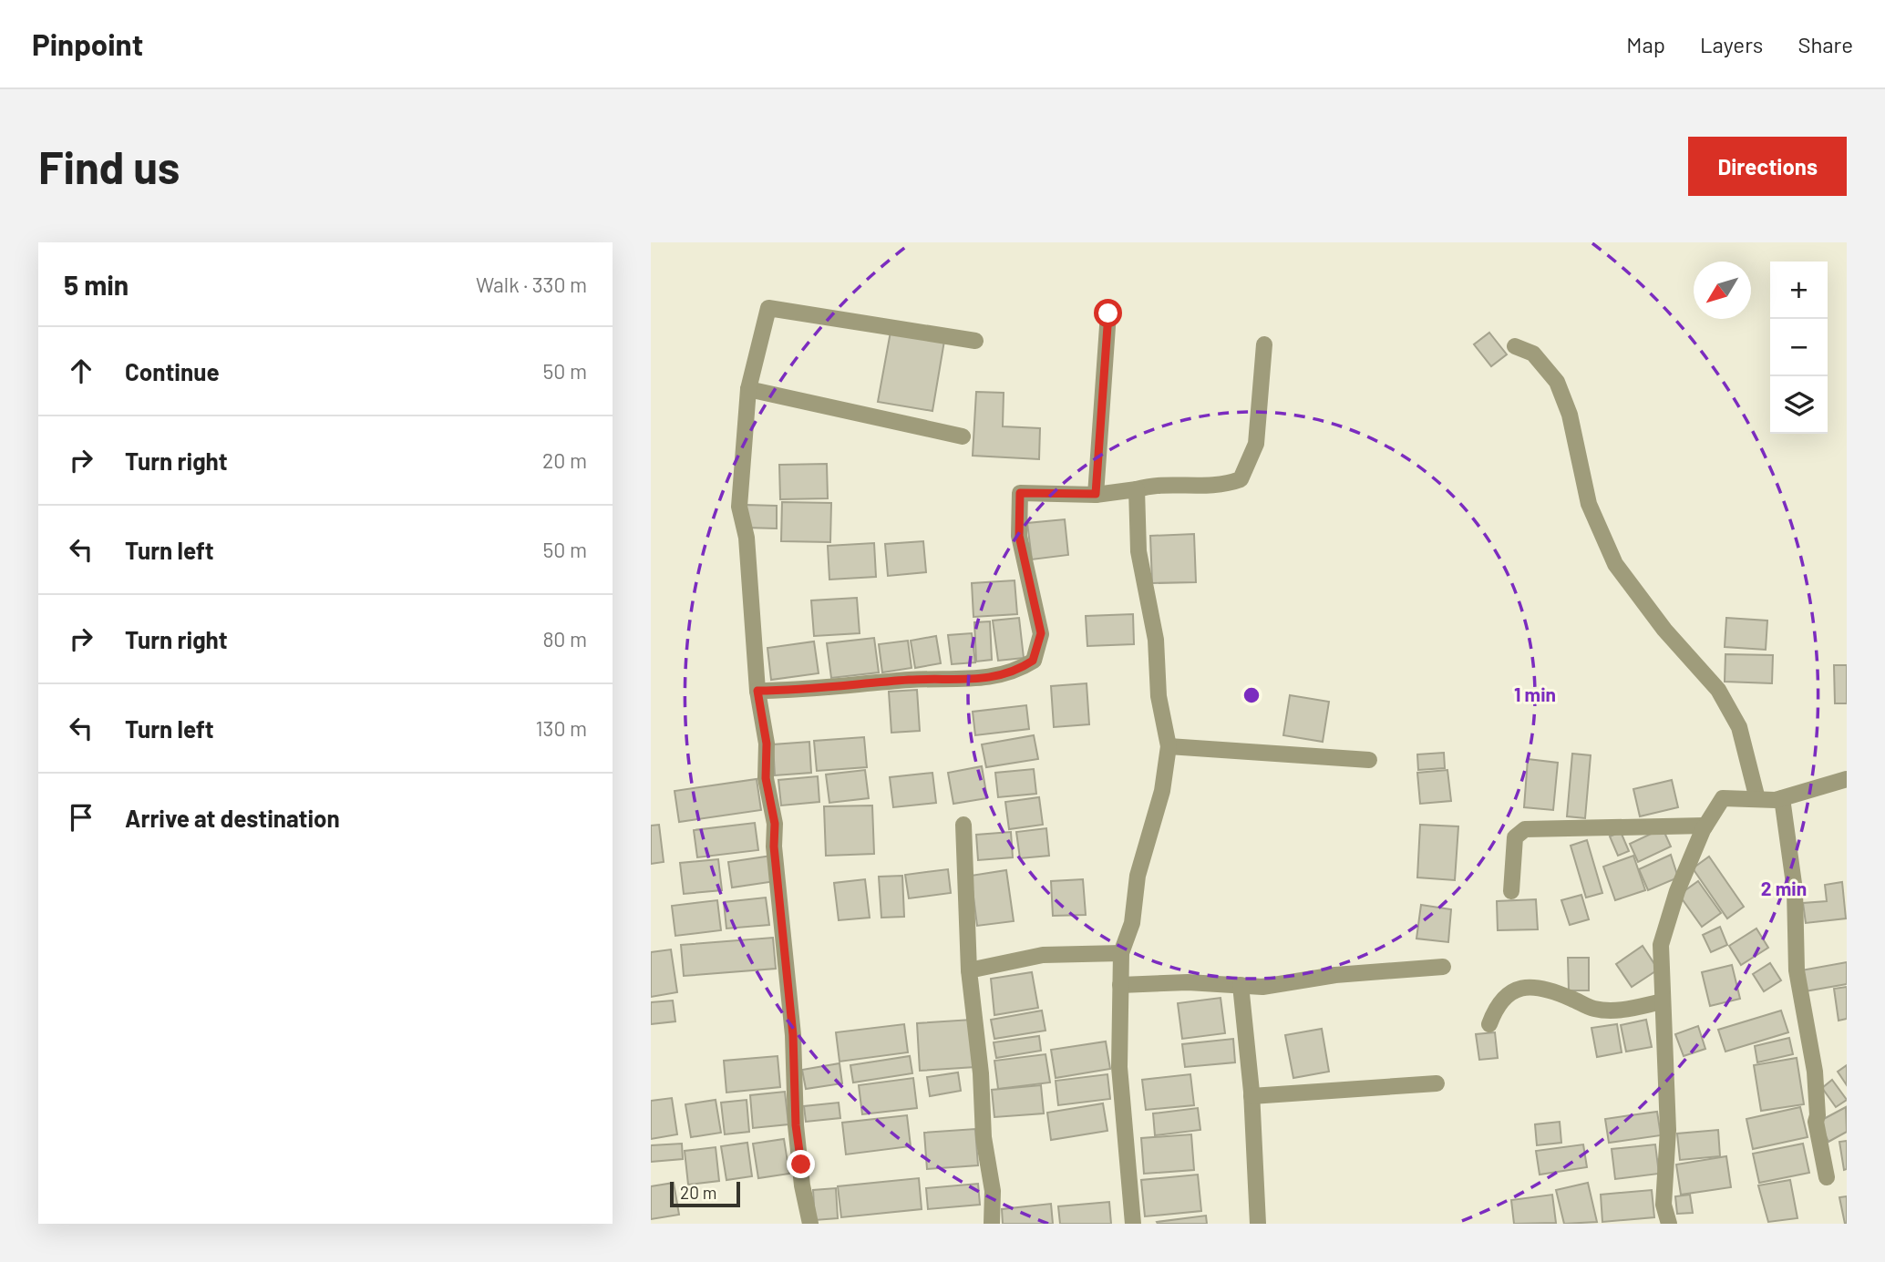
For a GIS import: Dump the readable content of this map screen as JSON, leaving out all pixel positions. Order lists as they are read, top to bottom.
{
  "scale_bar": "20 m",
  "north": "bottom left",
  "page": {
    "header": "Pinpoint",
    "nav": ["Map", "Layers", "Share"],
    "buttons": "Directions",
    "title": "Find us",
    "heading": ["5 min", "Walk · 330 m"],
    "map_buttons": ["+", "−"],
    "list": [
      ["Continue", "50 m"],
      ["Turn right", "20 m"],
      ["Turn left", "50 m"],
      ["Turn right", "80 m"],
      ["Turn left", "130 m"],
      "Arrive at destination"
    ],
    "scale": "20 m"
  },
  "rings": ["1 min", "2 min"]
}
